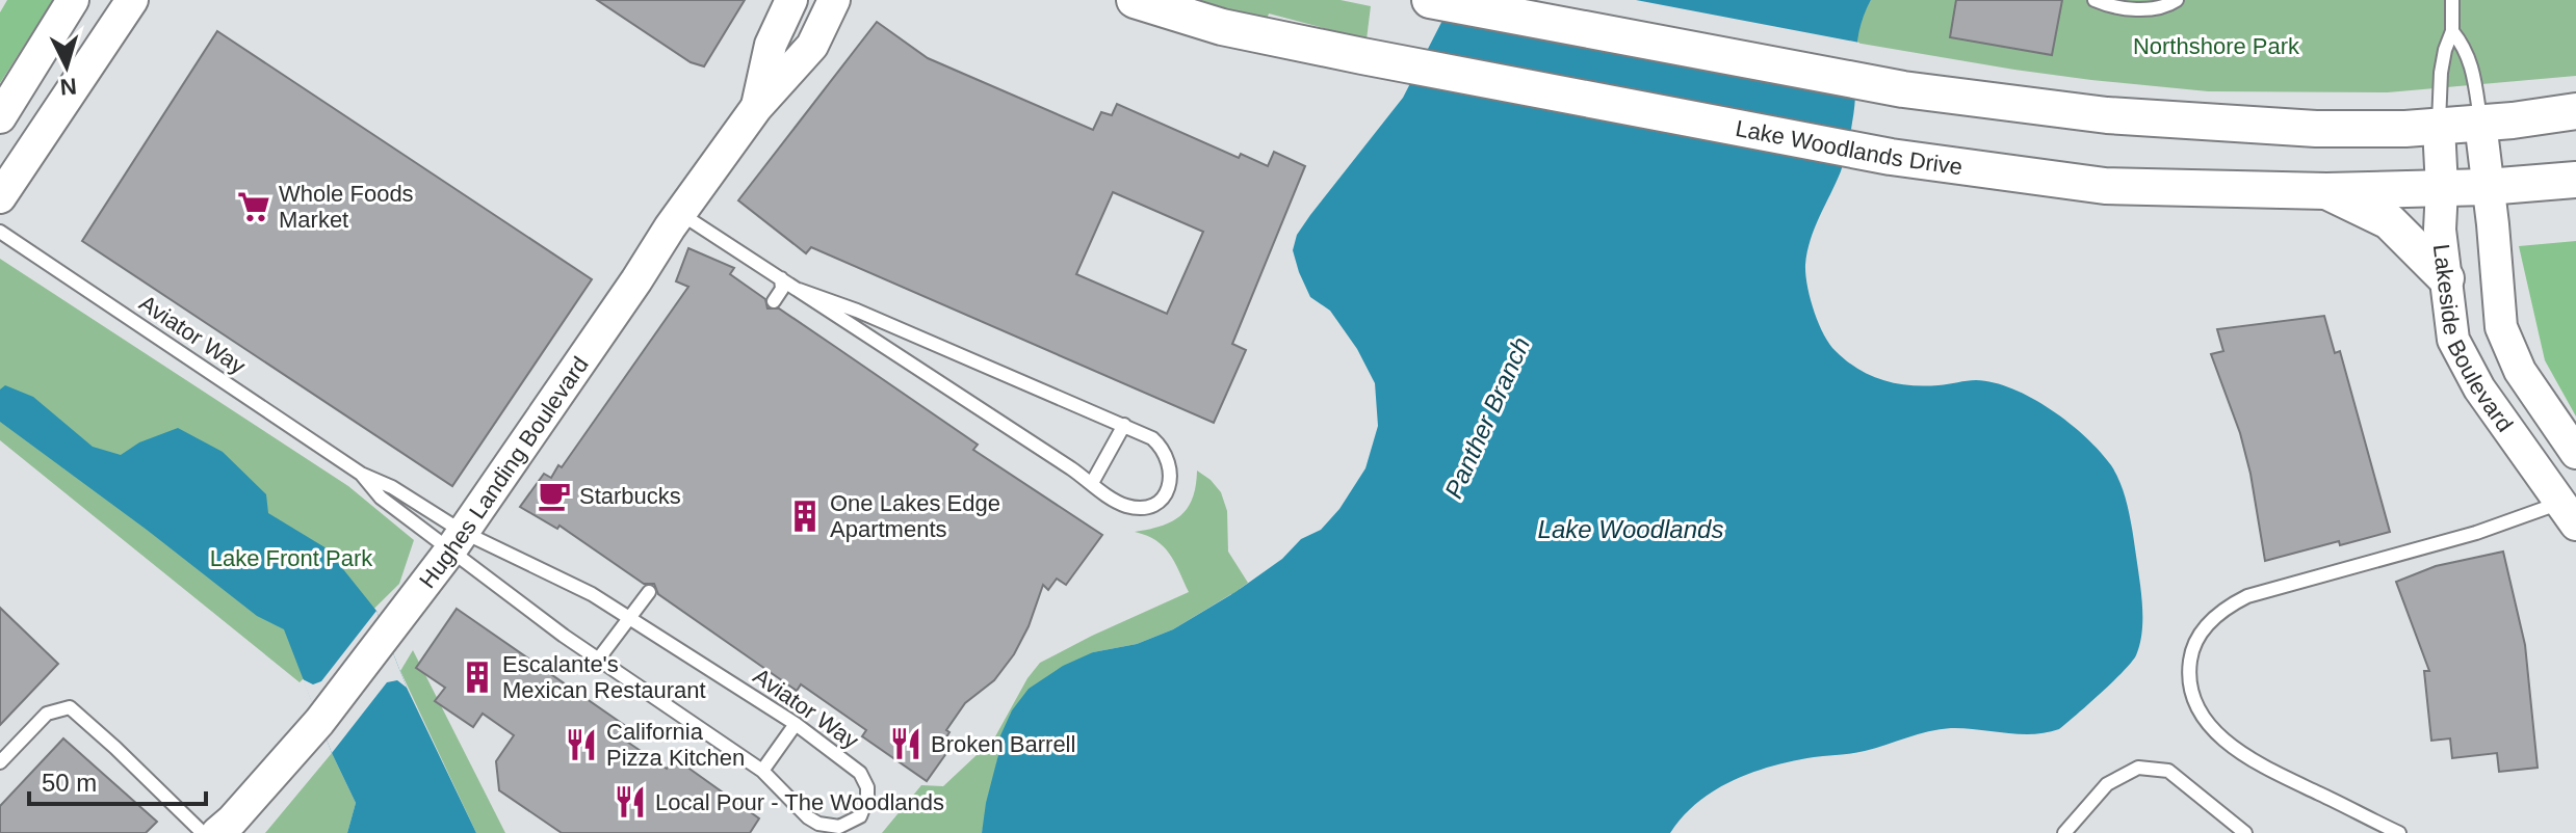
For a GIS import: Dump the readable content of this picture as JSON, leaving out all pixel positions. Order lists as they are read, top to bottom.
{
  "streets": {
    "main road": ["Lake Woodlands Drive"],
    "street": ["Lakeside Boulevard", "Hughes Landing Boulevard"],
    "lane": ["Aviator Way"]
  },
  "crossings": [
    ["Lake Woodlands Drive", "Lakeside Boulevard"],
    ["Aviator Way", "Hughes Landing Boulevard"]
  ],
  "water": ["Panther Branch", "Lake Woodlands"],
  "parks": ["Northshore Park", "Lake Front Park"],
  "places": {
    "supermarket": ["Whole Foods Market"],
    "cafe": ["Starbucks"],
    "building": ["One Lakes Edge Apartments", "Escalante's Mexican Restaurant"],
    "restaurant": ["Broken Barrell", "California Pizza Kitchen", "Local Pour - The Woodlands"]
  },
  "scale_bar": "50 m",
  "north": "bottom"
}
